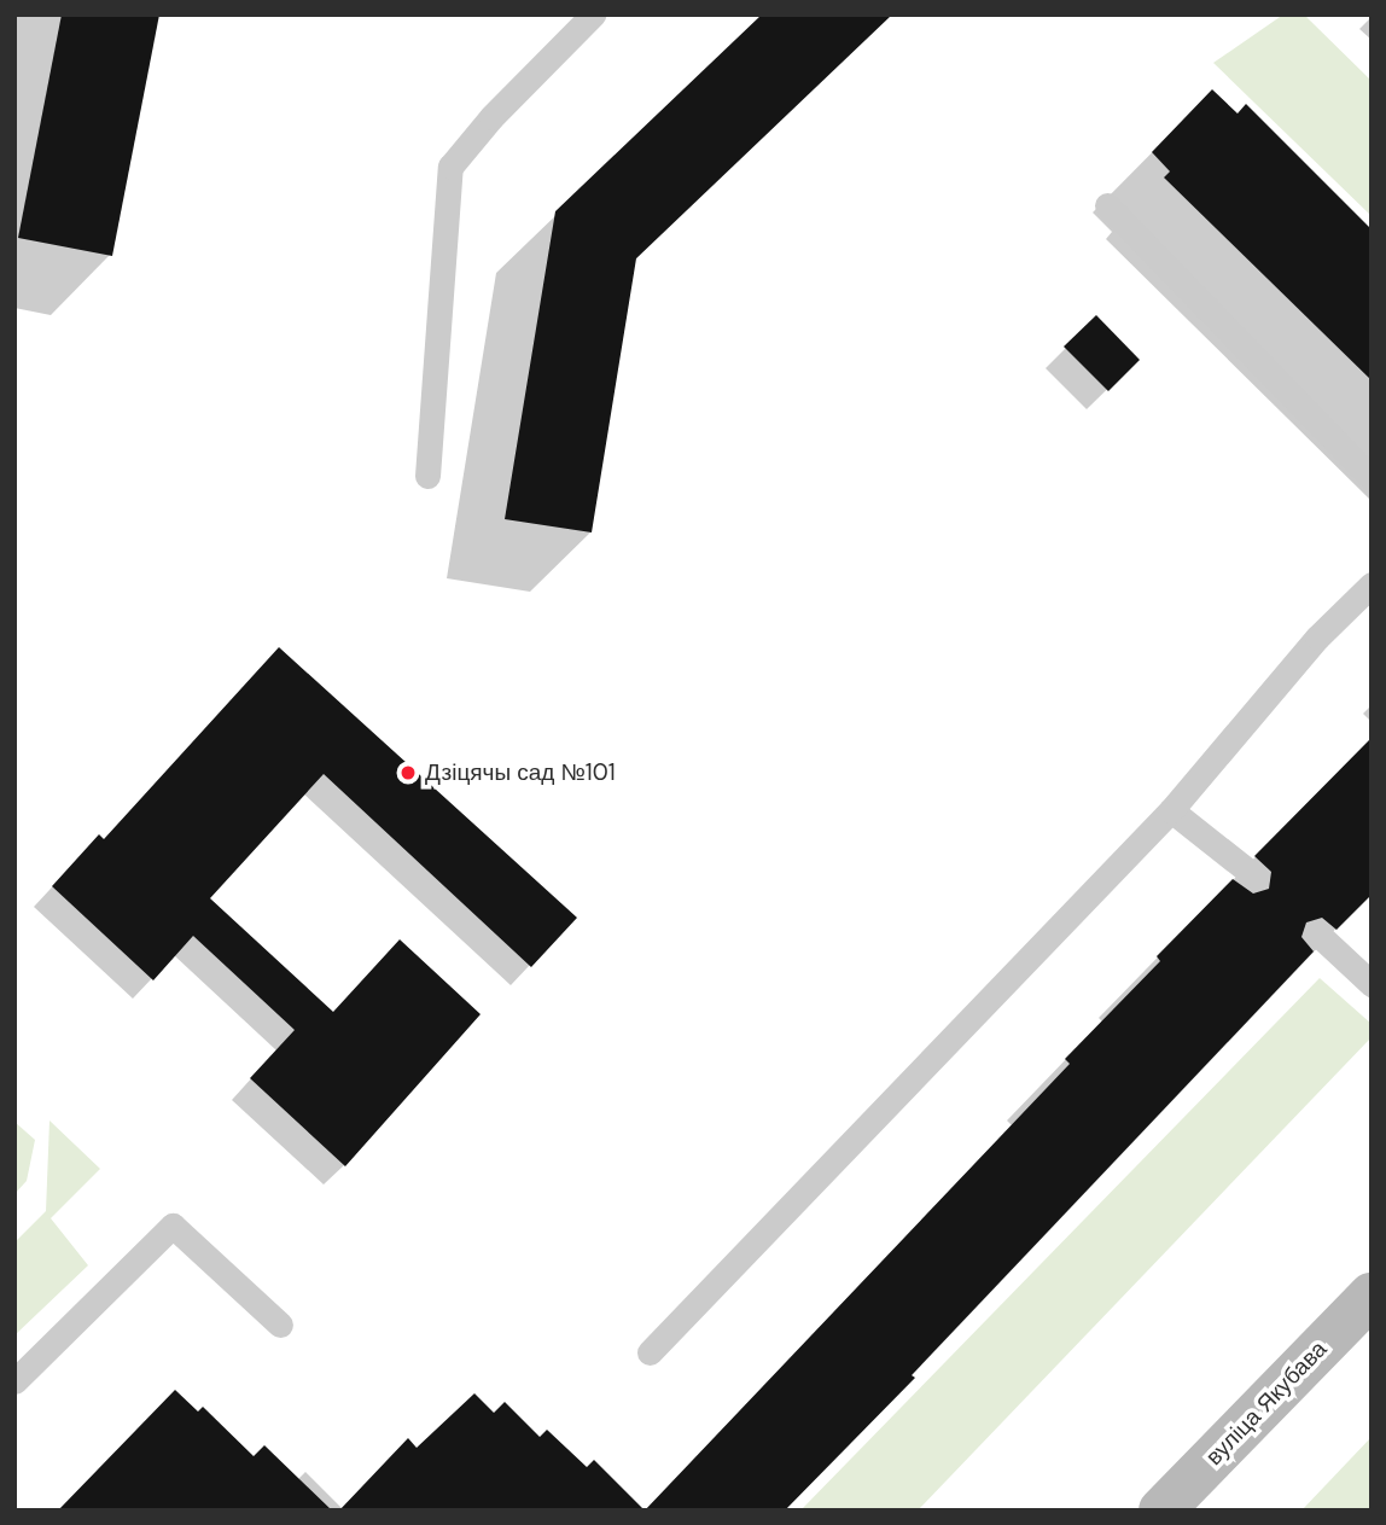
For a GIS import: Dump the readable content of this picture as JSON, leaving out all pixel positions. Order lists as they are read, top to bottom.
{
  "streets": {
    "street": ["вуліца Якубава"]
  },
  "places": ["Дзіцячы сад №101"]
}
